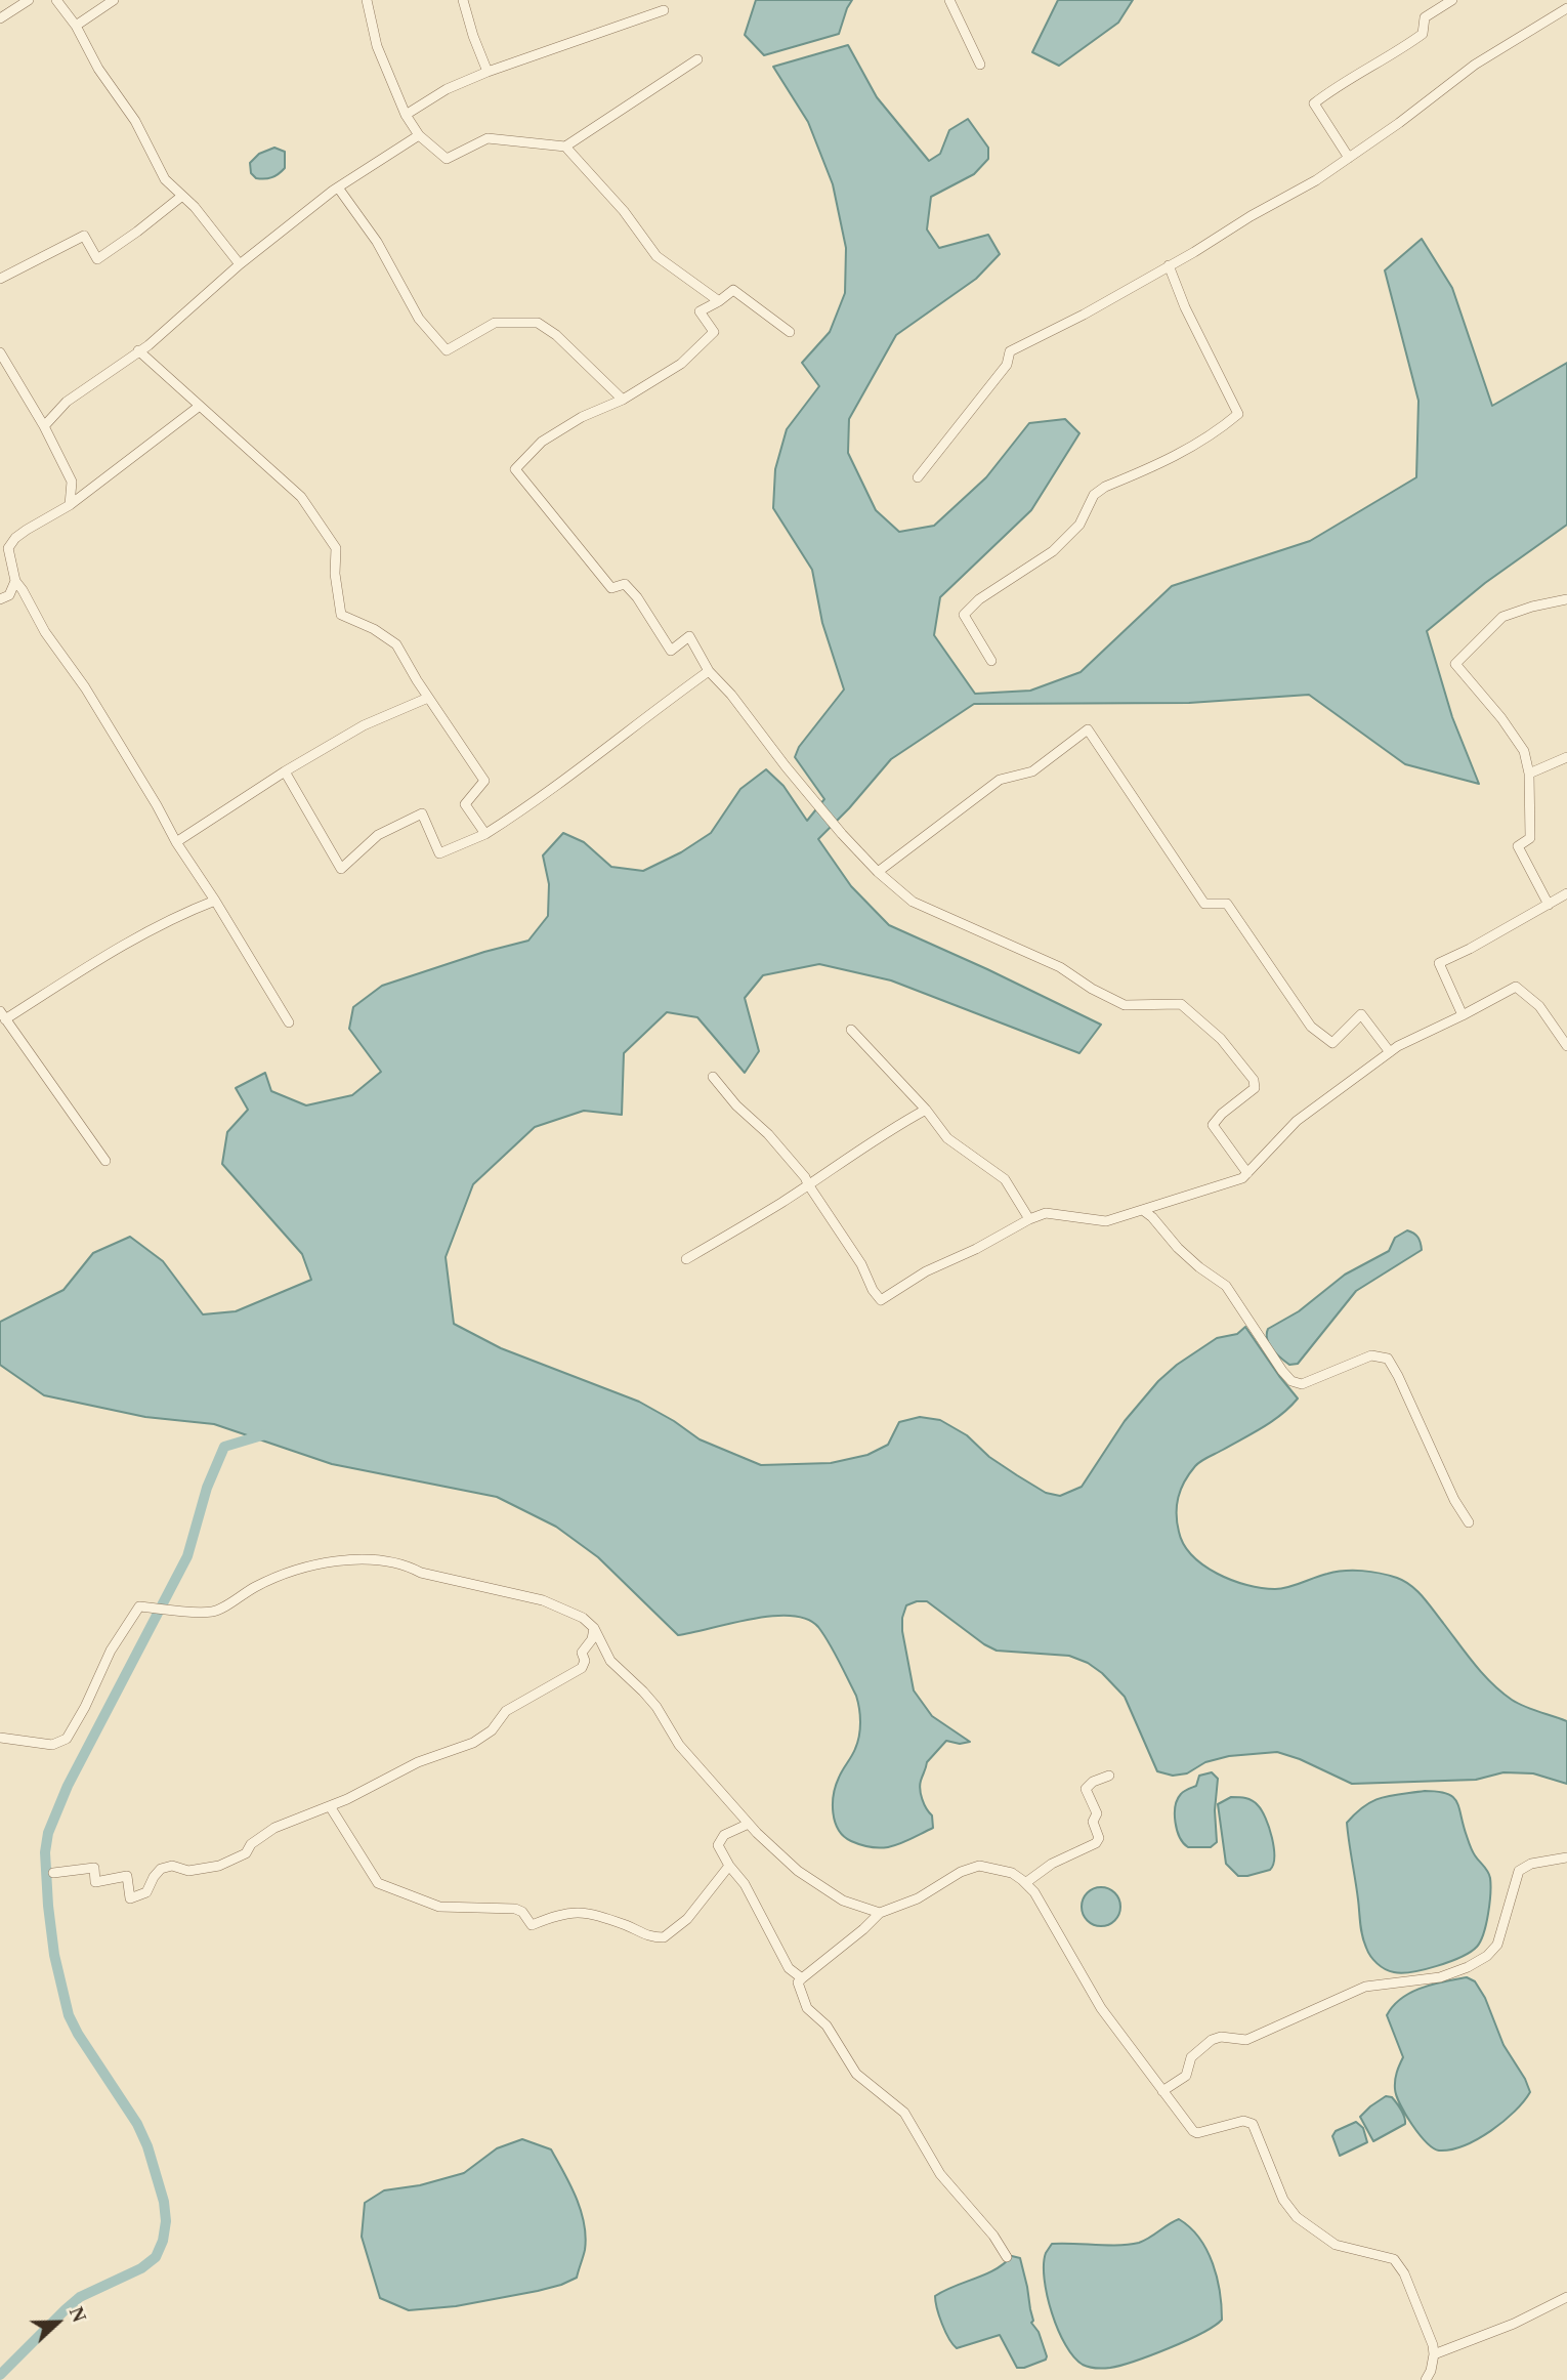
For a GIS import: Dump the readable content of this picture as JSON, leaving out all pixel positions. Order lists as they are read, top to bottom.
{
  "north": "right"
}
